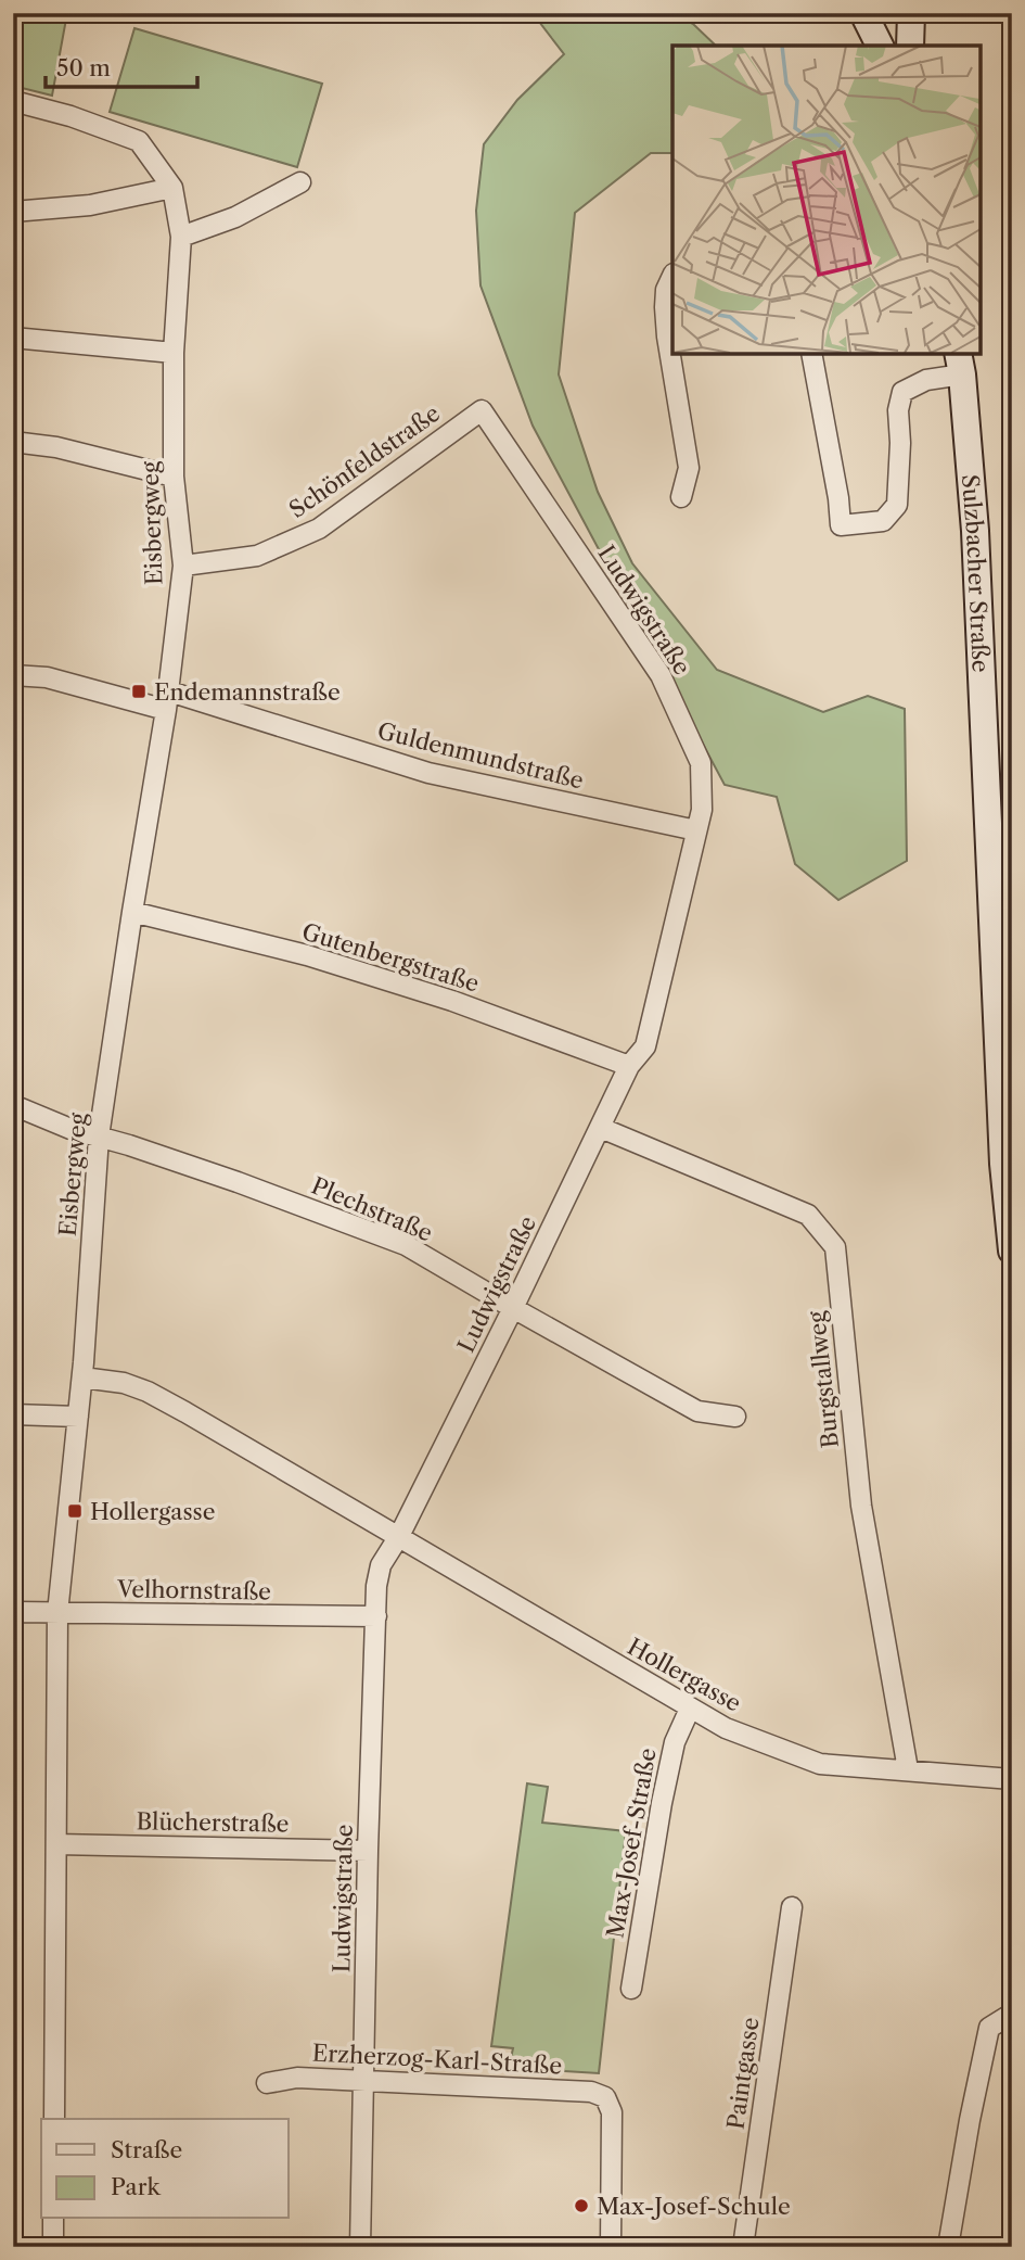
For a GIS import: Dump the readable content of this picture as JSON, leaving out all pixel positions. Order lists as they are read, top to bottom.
{
  "streets": {
    "main road": ["Sulzbacher Straße"],
    "street": [
      "Schönfeldstraße",
      "Eisbergweg",
      "Ludwigstraße",
      "Guldenmundstraße",
      "Gutenbergstraße",
      "Plechstraße",
      "Burgstallweg",
      "Velhornstraße",
      "Hollergasse",
      "Blücherstraße",
      "Max-Josef-Straße",
      "Erzherzog-Karl-Straße",
      "Paintgasse"
    ]
  },
  "crossings": [
    ["Schönfeldstraße", "Eisbergweg"],
    ["Schönfeldstraße", "Ludwigstraße"],
    ["Eisbergweg", "Guldenmundstraße"],
    ["Eisbergweg", "Gutenbergstraße"],
    ["Eisbergweg", "Plechstraße"],
    ["Eisbergweg", "Velhornstraße"],
    ["Eisbergweg", "Hollergasse"],
    ["Eisbergweg", "Blücherstraße"],
    ["Ludwigstraße", "Guldenmundstraße"],
    ["Ludwigstraße", "Gutenbergstraße"],
    ["Ludwigstraße", "Plechstraße"],
    ["Ludwigstraße", "Burgstallweg"],
    ["Ludwigstraße", "Velhornstraße"],
    ["Ludwigstraße", "Hollergasse"],
    ["Ludwigstraße", "Blücherstraße"],
    ["Ludwigstraße", "Erzherzog-Karl-Straße"],
    ["Burgstallweg", "Hollergasse"],
    ["Hollergasse", "Max-Josef-Straße"]
  ],
  "places": {
    "transit": ["Endemannstraße", "Hollergasse"],
    "other": ["Max-Josef-Schule"]
  },
  "legend": ["Straße", "Park"],
  "scale_bar": "50 m"
}
